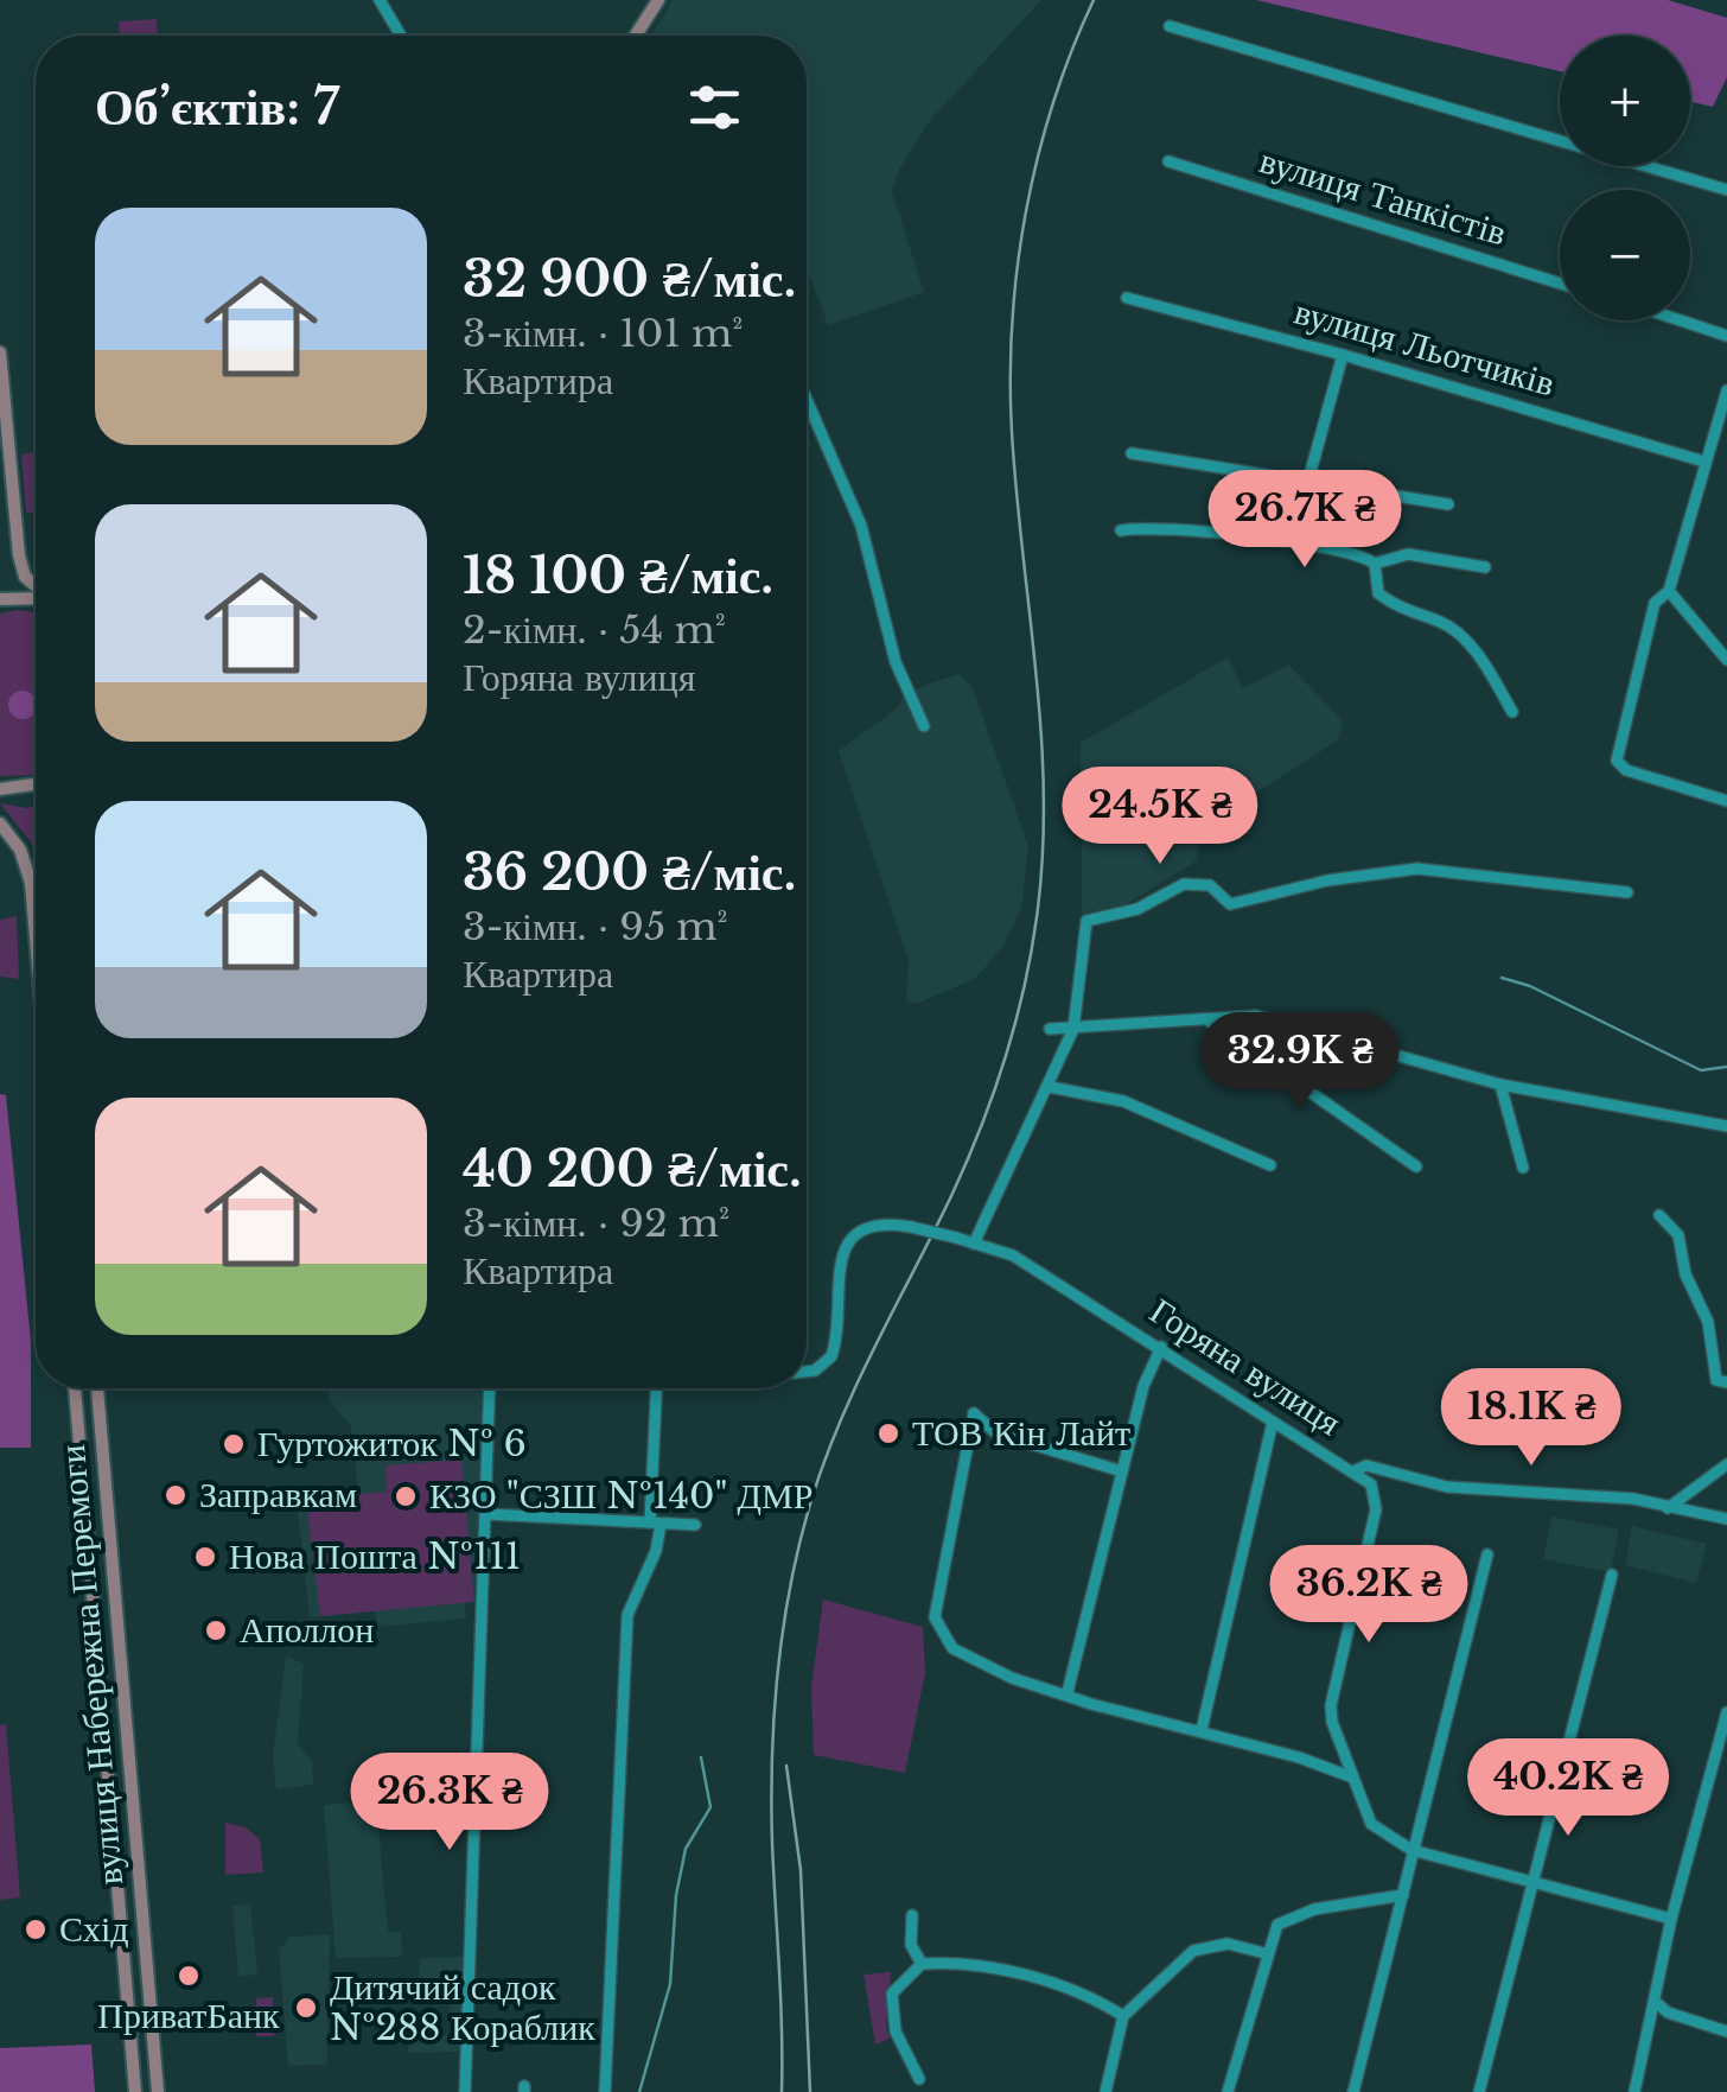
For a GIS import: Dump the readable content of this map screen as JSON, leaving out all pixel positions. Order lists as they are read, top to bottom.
{
  "streets": {
    "main road": ["вулиця Набережна Перемоги"],
    "street": ["вулиця Танкістів", "вулиця Льотчиків", "Горяна вулиця"]
  },
  "places": [
    "ТОВ Кін Лайт",
    "Гуртожиток № 6",
    "Заправкам",
    "КЗО \"СЗШ №140\" ДМР",
    "Нова Пошта №111",
    "Аполлон",
    "Схід",
    "ПриватБанк",
    "Дитячий садок №288 Кораблик"
  ],
  "page": {
    "map_buttons": ["+", "−"],
    "heading": "Об’єктів: 7",
    "list": [
      {
        "name": "32 900 ₴/міс.",
        "note": "3-кімн. · 101 m² · Квартира"
      },
      {
        "name": "18 100 ₴/міс.",
        "note": "2-кімн. · 54 m² · Горяна вулиця"
      },
      {
        "name": "36 200 ₴/міс.",
        "note": "3-кімн. · 95 m² · Квартира"
      },
      {
        "name": "40 200 ₴/міс.",
        "note": "3-кімн. · 92 m² · Квартира"
      }
    ],
    "price": [
      "26.7K ₴",
      "24.5K ₴",
      "32.9K ₴",
      "18.1K ₴",
      "36.2K ₴",
      "40.2K ₴",
      "26.3K ₴"
    ]
  }
}
